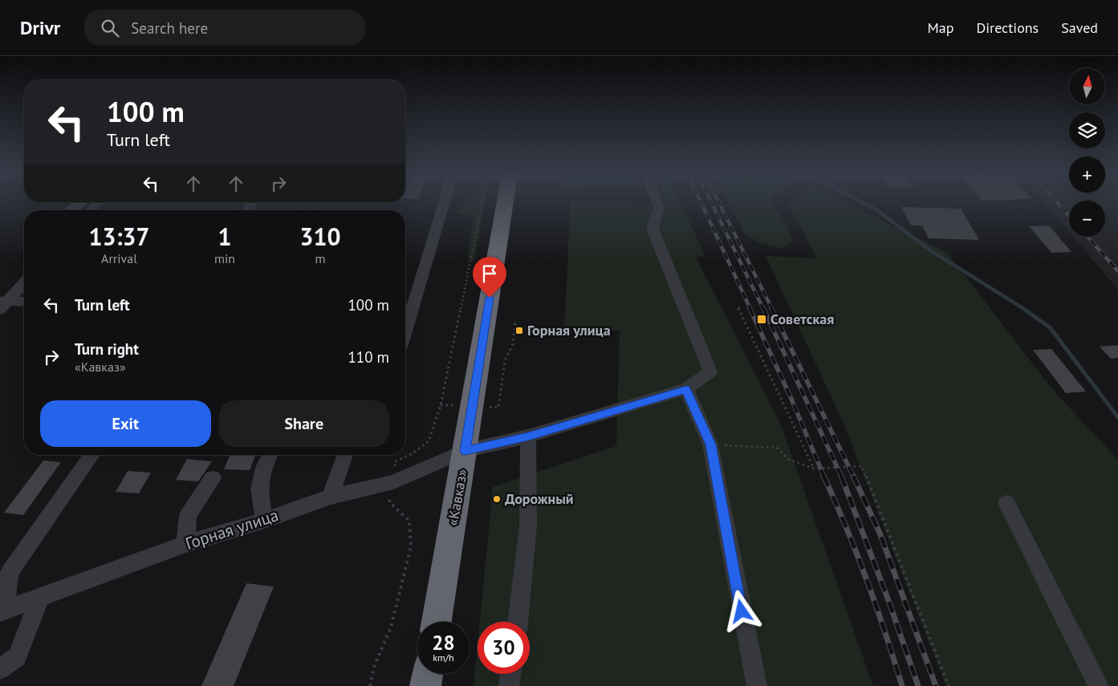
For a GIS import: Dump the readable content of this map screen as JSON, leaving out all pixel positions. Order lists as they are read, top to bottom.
{
  "streets": {
    "highway": ["«Кавказ»"],
    "street": ["Горная улица"]
  },
  "crossings": [
    ["«Кавказ»", "Горная улица"]
  ],
  "places": {
    "transit": ["Советская", "Горная улица"],
    "other": ["Дорожный"]
  },
  "north": "top",
  "page": {
    "header": "Drivr",
    "search": "Search here",
    "nav": ["Map", "Directions", "Saved"],
    "map_buttons": ["+", "−"],
    "turn": ["100 m", "Turn left"],
    "eta": [
      "13:37",
      "Arrival",
      "1",
      "min",
      "310",
      "m"
    ],
    "list": [
      {
        "name": "Turn left",
        "value": "100 m"
      },
      {
        "name": "Turn right",
        "note": "«Кавказ»",
        "value": "110 m"
      }
    ],
    "buttons": ["Exit", "Share"],
    "speed": "28 km/h",
    "limit": "30"
  }
}
